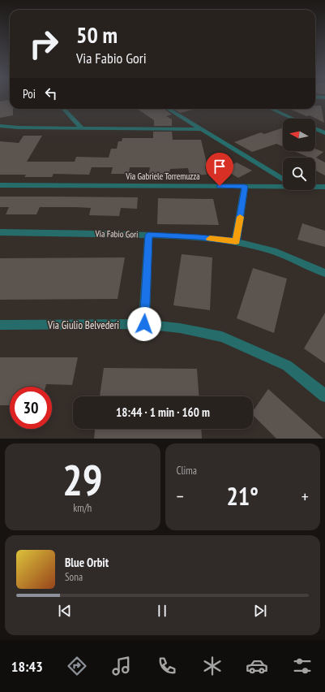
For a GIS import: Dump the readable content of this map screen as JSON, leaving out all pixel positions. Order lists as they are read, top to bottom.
{
  "streets": {
    "street": ["Via Gabriele Torremuzza", "Via Fabio Gori", "Via Giulio Belvederi"]
  },
  "north": "left",
  "page": {
    "turn": ["50 m", "Via Fabio Gori"],
    "then": "Poi",
    "limit": "30",
    "trip": "18:44 · 1 min · 160 m",
    "tile": [
      ["29", "km/h"],
      "Clima"
    ],
    "heat": ["−", "21°", "+"],
    "song": ["Blue Orbit", "Sona"],
    "tabs": "18:43"
  }
}
